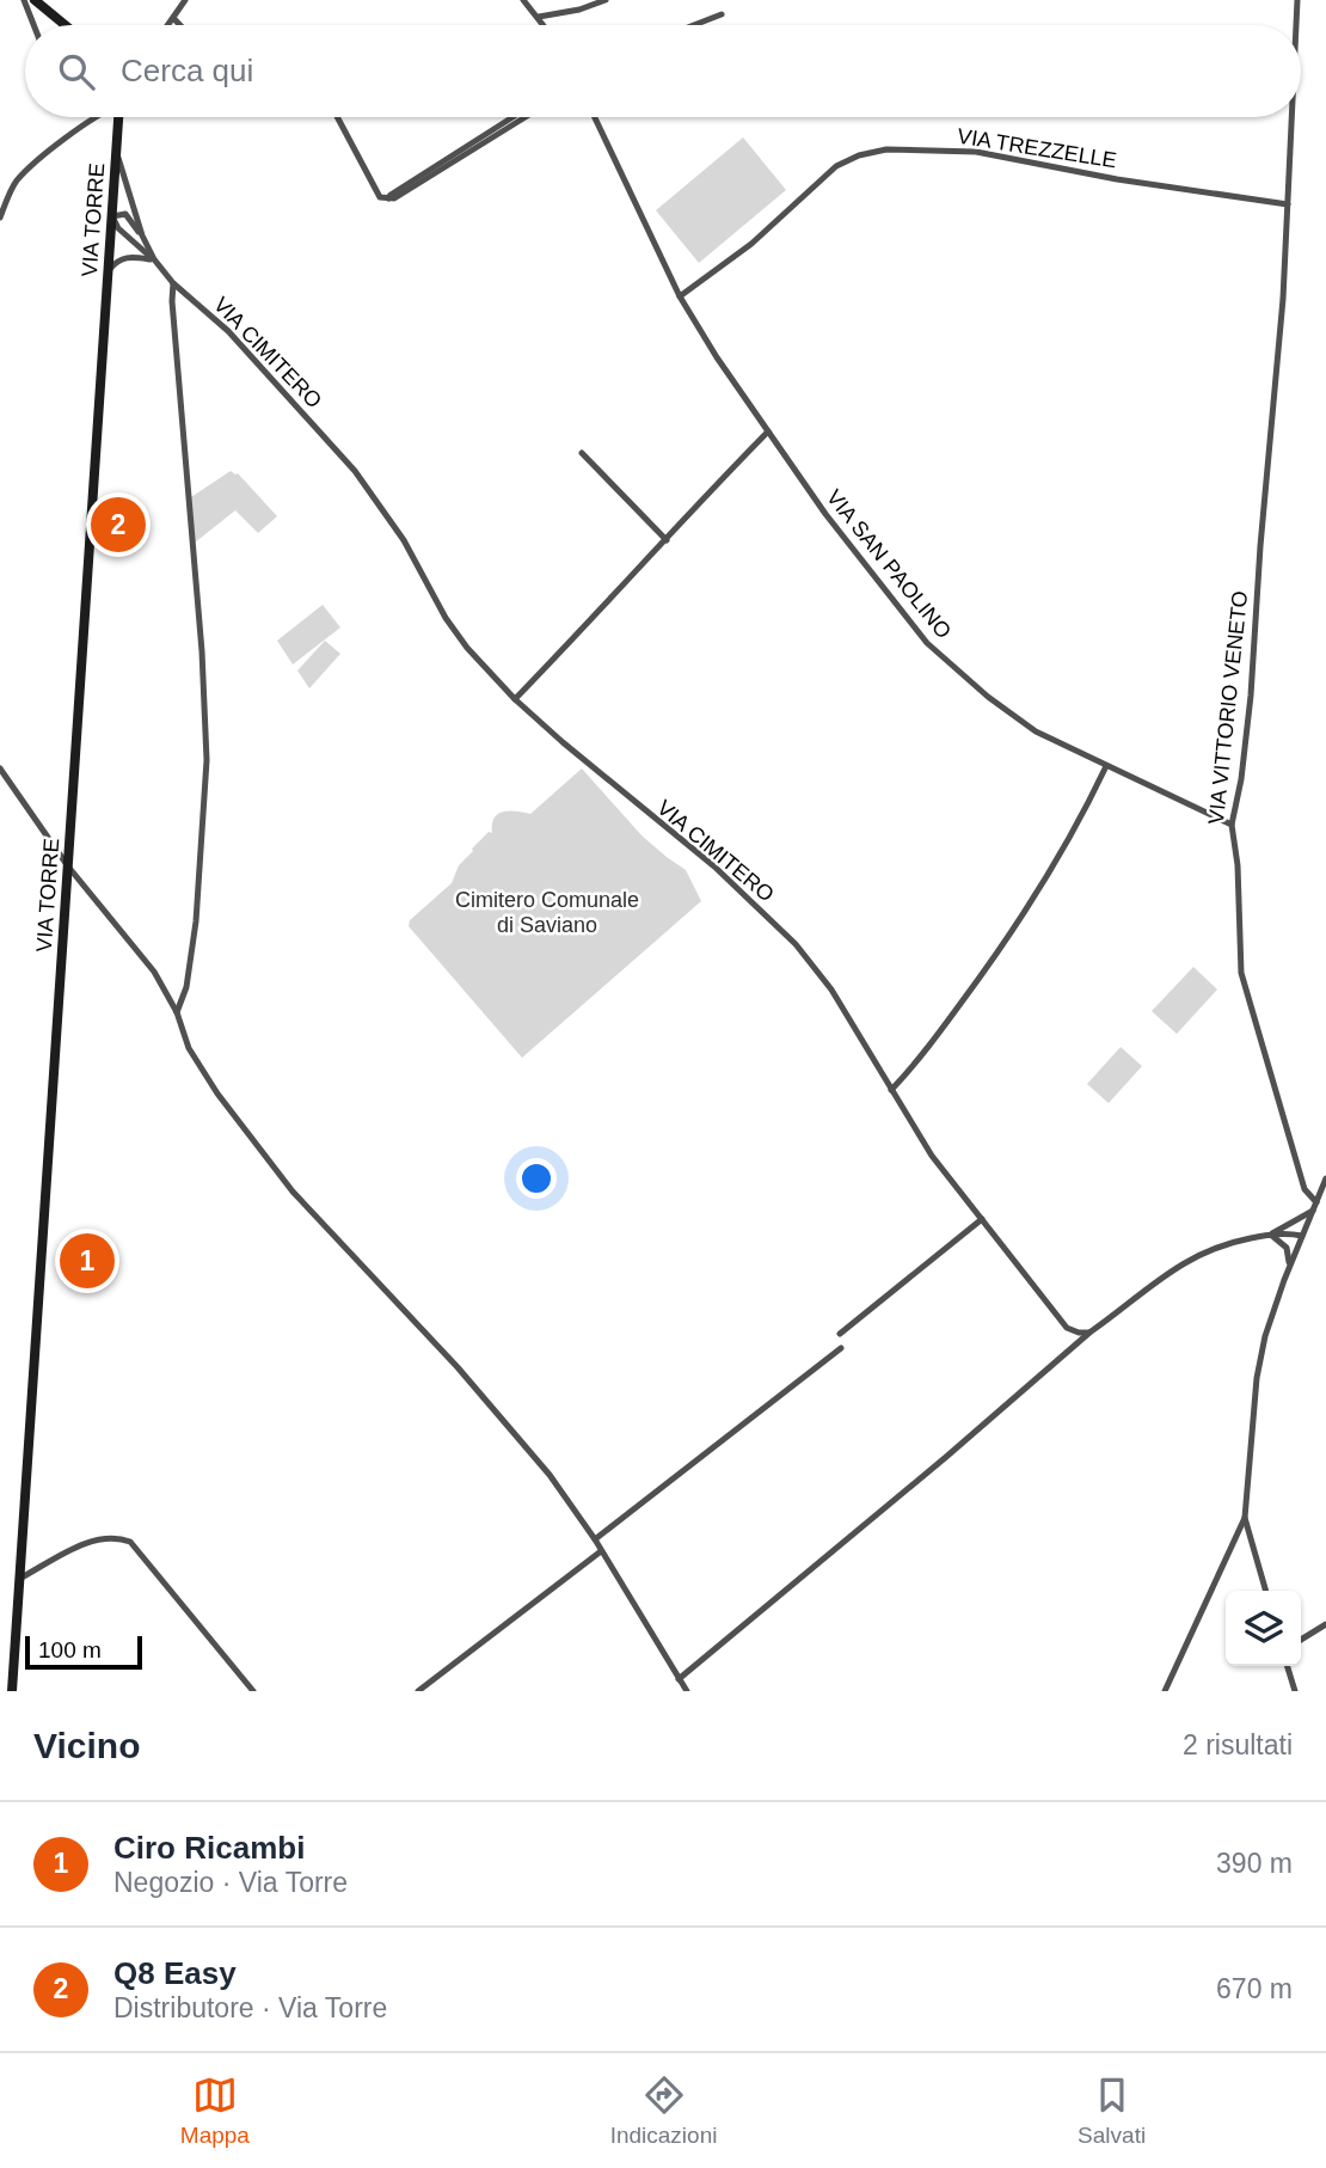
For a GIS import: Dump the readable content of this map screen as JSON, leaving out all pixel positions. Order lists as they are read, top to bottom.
{
  "streets": {
    "main road": ["VIA TORRE"],
    "street": [
      "VIA TREZZELLE",
      "VIA CIMITERO",
      "VIA SAN PAOLINO",
      "VIA VITTORIO VENETO"
    ]
  },
  "crossings": [
    ["VIA TREZZELLE", "VIA SAN PAOLINO"],
    ["VIA TREZZELLE", "VIA VITTORIO VENETO"],
    ["VIA TORRE", "VIA CIMITERO"],
    ["VIA SAN PAOLINO", "VIA VITTORIO VENETO"]
  ],
  "parks": ["Cimitero Comunale di Saviano"],
  "scale_bar": "100 m",
  "page": {
    "search": "Cerca qui",
    "pins": ["2", "1"],
    "scale": "100 m",
    "heading": ["Vicino", "2 risultati"],
    "list": [
      {
        "mark": "1",
        "name": "Ciro Ricambi",
        "note": "Negozio · Via Torre",
        "value": "390 m"
      },
      {
        "mark": "2",
        "name": "Q8 Easy",
        "note": "Distributore · Via Torre",
        "value": "670 m"
      }
    ],
    "nav": ["Mappa", "Indicazioni", "Salvati"]
  }
}
